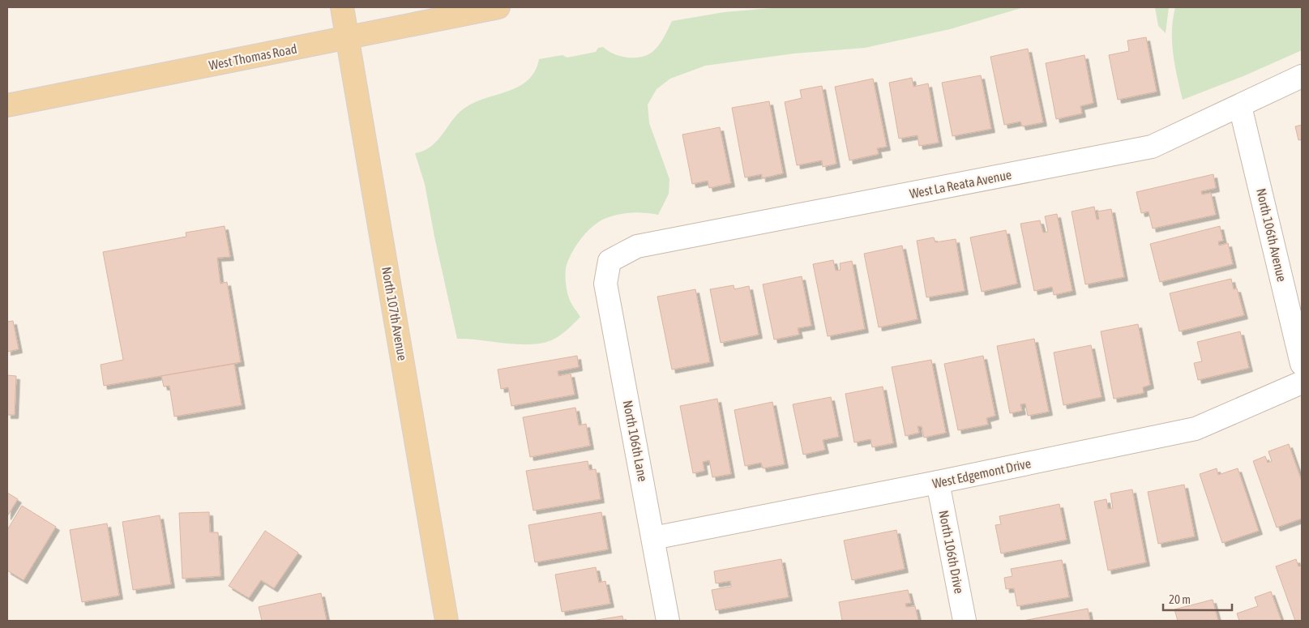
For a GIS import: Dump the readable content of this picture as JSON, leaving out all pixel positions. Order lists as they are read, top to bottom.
{
  "streets": {
    "main road": ["West Thomas Road", "North 107th Avenue"],
    "street": [
      "West La Reata Avenue",
      "North 106th Avenue",
      "North 106th Lane",
      "West Edgemont Drive",
      "North 106th Drive"
    ]
  },
  "crossings": [
    ["West Thomas Road", "North 107th Avenue"],
    ["West La Reata Avenue", "North 106th Avenue"],
    ["West La Reata Avenue", "North 106th Lane"],
    ["North 106th Lane", "West Edgemont Drive"],
    ["West Edgemont Drive", "North 106th Drive"]
  ],
  "scale_bar": "20 m"
}
